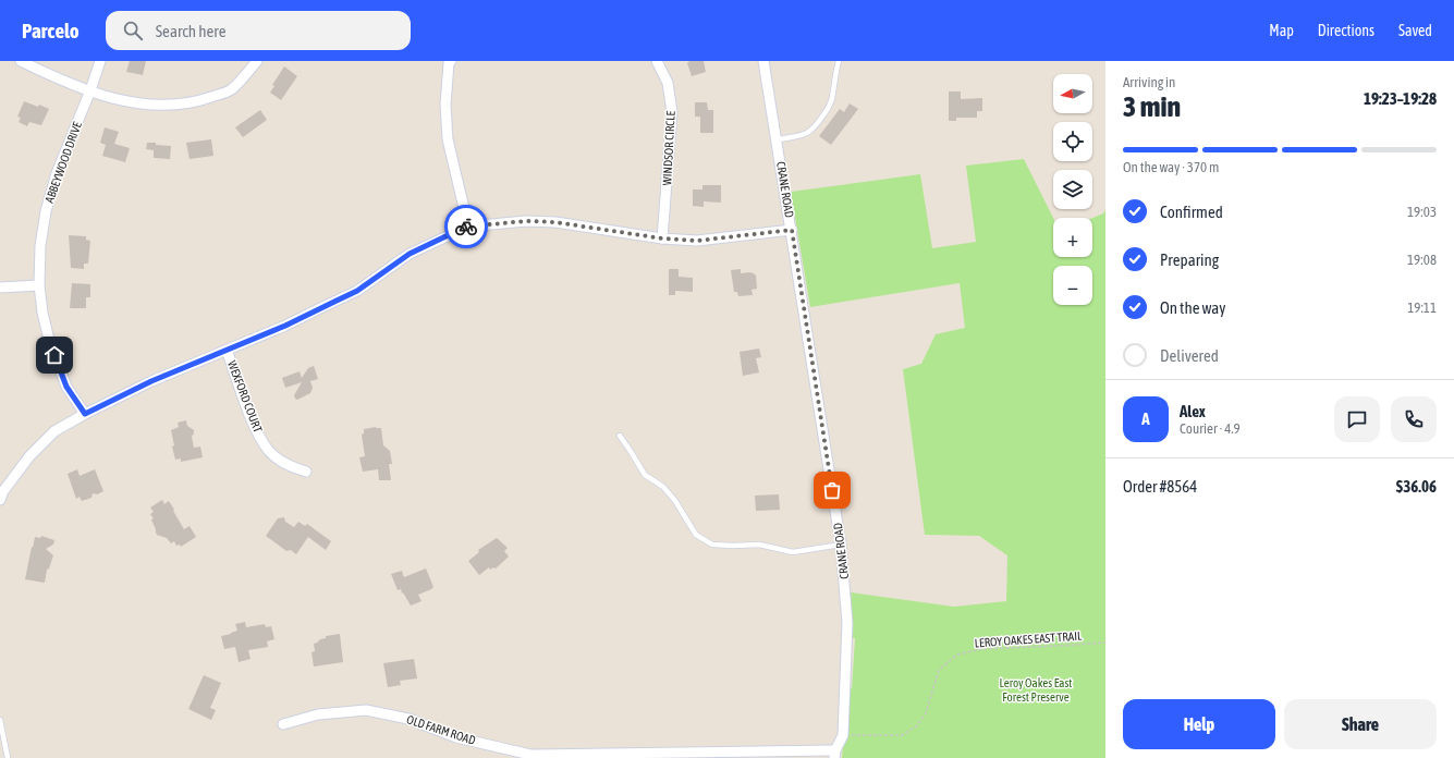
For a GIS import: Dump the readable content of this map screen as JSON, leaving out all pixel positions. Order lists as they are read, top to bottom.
{
  "streets": {
    "street": [
      "WINDSOR CIRCLE",
      "ABBEYWOOD DRIVE",
      "CRANE ROAD",
      "WEXFORD COURT",
      "OLD FARM ROAD"
    ],
    "path": ["LEROY OAKES EAST TRAIL"]
  },
  "crossings": [
    ["CRANE ROAD", "LEROY OAKES EAST TRAIL"],
    ["CRANE ROAD", "OLD FARM ROAD"]
  ],
  "parks": ["Leroy Oakes East Forest Preserve"],
  "north": "left",
  "page": {
    "header": "Parcelo",
    "search": "Search here",
    "nav": ["Map", "Directions", "Saved"],
    "heading": ["3 min", "Arriving in", "19:23–19:28"],
    "panel": [
      "Alex",
      "Courier · 4.9",
      "Order #8564",
      "$36.06"
    ],
    "map_buttons": ["+", "−"],
    "bar": "On the way · 370 m",
    "list": [
      ["Confirmed", "19:03"],
      ["Preparing", "19:08"],
      ["On the way", "19:11"],
      "Delivered"
    ],
    "round": "A",
    "buttons": ["Help", "Share"]
  }
}
